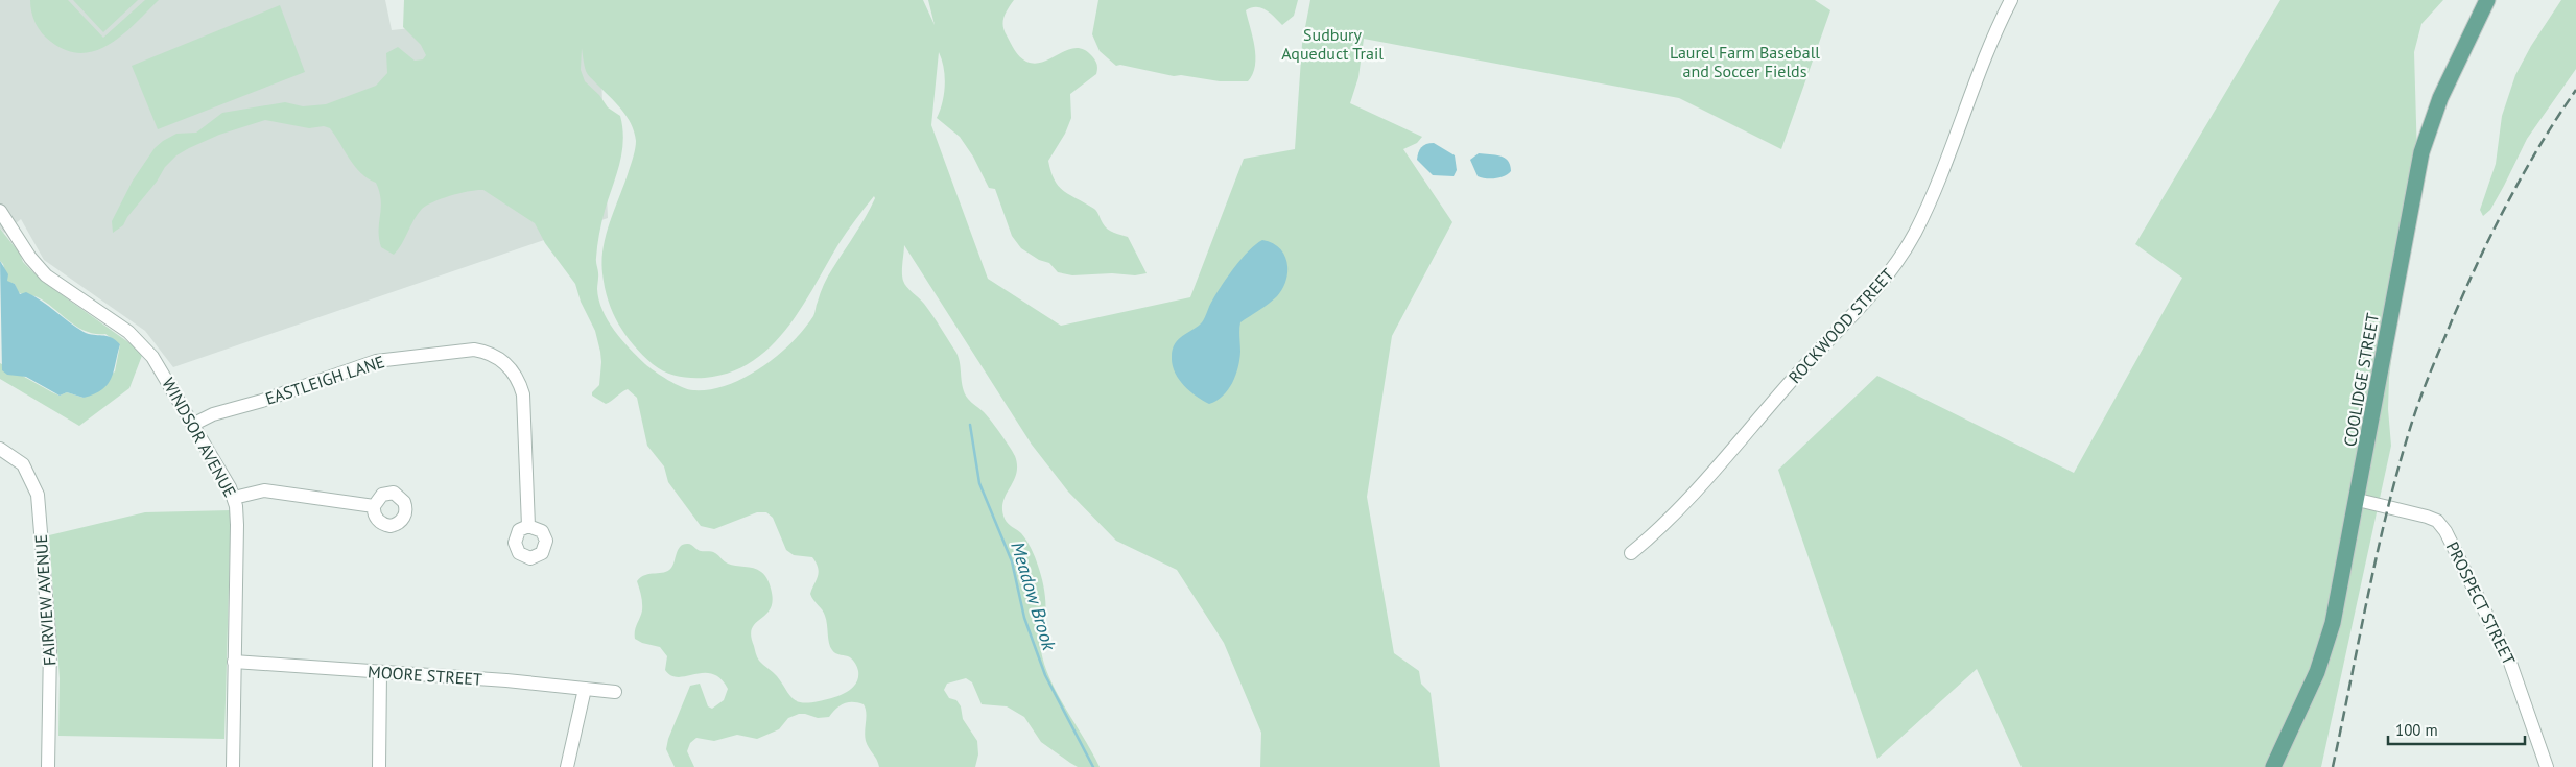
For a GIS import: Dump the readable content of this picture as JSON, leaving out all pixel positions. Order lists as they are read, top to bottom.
{
  "streets": {
    "main road": ["COOLIDGE STREET"],
    "street": [
      "ROCKWOOD STREET",
      "EASTLEIGH LANE",
      "WINDSOR AVENUE",
      "FAIRVIEW AVENUE",
      "PROSPECT STREET",
      "MOORE STREET"
    ]
  },
  "crossings": [
    ["EASTLEIGH LANE", "WINDSOR AVENUE"],
    ["COOLIDGE STREET", "PROSPECT STREET"],
    ["WINDSOR AVENUE", "MOORE STREET"]
  ],
  "water": ["Meadow Brook"],
  "parks": ["Sudbury Aqueduct Trail", "Laurel Farm Baseball and Soccer Fields"],
  "scale_bar": "100 m"
}
